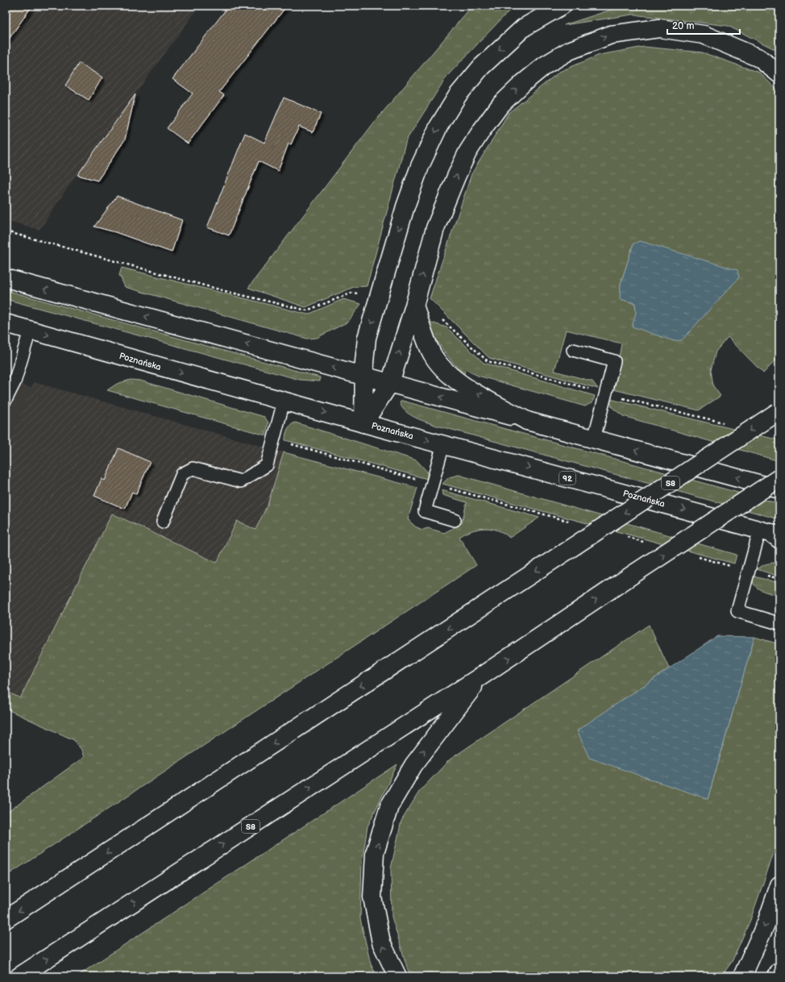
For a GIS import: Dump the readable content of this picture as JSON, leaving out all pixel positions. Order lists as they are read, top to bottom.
{
  "streets": {
    "main road": ["Poznańska", "92", "S8"]
  },
  "scale_bar": "20 m"
}
